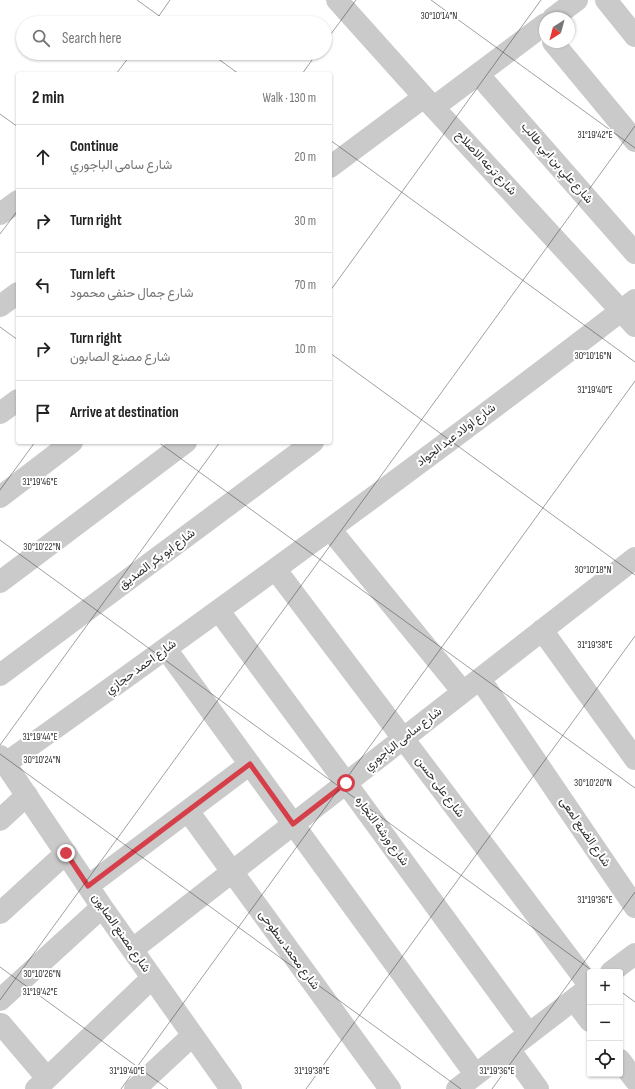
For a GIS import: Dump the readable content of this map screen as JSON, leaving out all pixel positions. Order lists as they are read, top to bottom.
{
  "streets": {
    "street": [
      "شارع ترعه الاصلاح",
      "شارع علي بن ابي طالب",
      "شارع اولاد عبد الجواد",
      "شارع ابو بكر الصديق",
      "شارع احمد حجازي",
      "شارع سامى الباجوري",
      "شارع على حسن",
      "شارع ورشة النجاره",
      "شارع الضبع لمعى",
      "شارع مصنع الصابون",
      "شارع محمد سطوحى"
    ]
  },
  "crossings": [
    ["شارع ترعه الاصلاح", "شارع اولاد عبد الجواد"],
    ["شارع اولاد عبد الجواد", "شارع احمد حجازي"],
    ["شارع اولاد عبد الجواد", "شارع على حسن"],
    ["شارع احمد حجازي", "شارع على حسن"],
    ["شارع احمد حجازي", "شارع ورشة النجاره"],
    ["شارع احمد حجازي", "شارع مصنع الصابون"],
    ["شارع سامى الباجوري", "شارع على حسن"],
    ["شارع سامى الباجوري", "شارع ورشة النجاره"],
    ["شارع سامى الباجوري", "شارع الضبع لمعى"],
    ["شارع سامى الباجوري", "شارع مصنع الصابون"],
    ["شارع سامى الباجوري", "شارع محمد سطوحى"]
  ],
  "north": "bottom left",
  "page": {
    "search": "Search here",
    "heading": ["2 min", "Walk · 130 m"],
    "list": [
      ["Continue", "شارع سامى الباجوري", "20 m"],
      ["Turn right", "30 m"],
      ["Turn left", "شارع جمال حنفى محمود", "70 m"],
      ["Turn right", "شارع مصنع الصابون", "10 m"],
      "Arrive at destination"
    ],
    "map_buttons": ["+", "−"]
  },
  "coordinates": [
    "30°10'14\"N",
    "31°19'42\"E",
    "30°10'16\"N",
    "31°19'40\"E",
    "31°19'46\"E",
    "30°10'22\"N",
    "30°10'18\"N",
    "31°19'38\"E",
    "31°19'44\"E",
    "30°10'24\"N",
    "30°10'20\"N",
    "31°19'36\"E",
    "30°10'26\"N"
  ]
}
